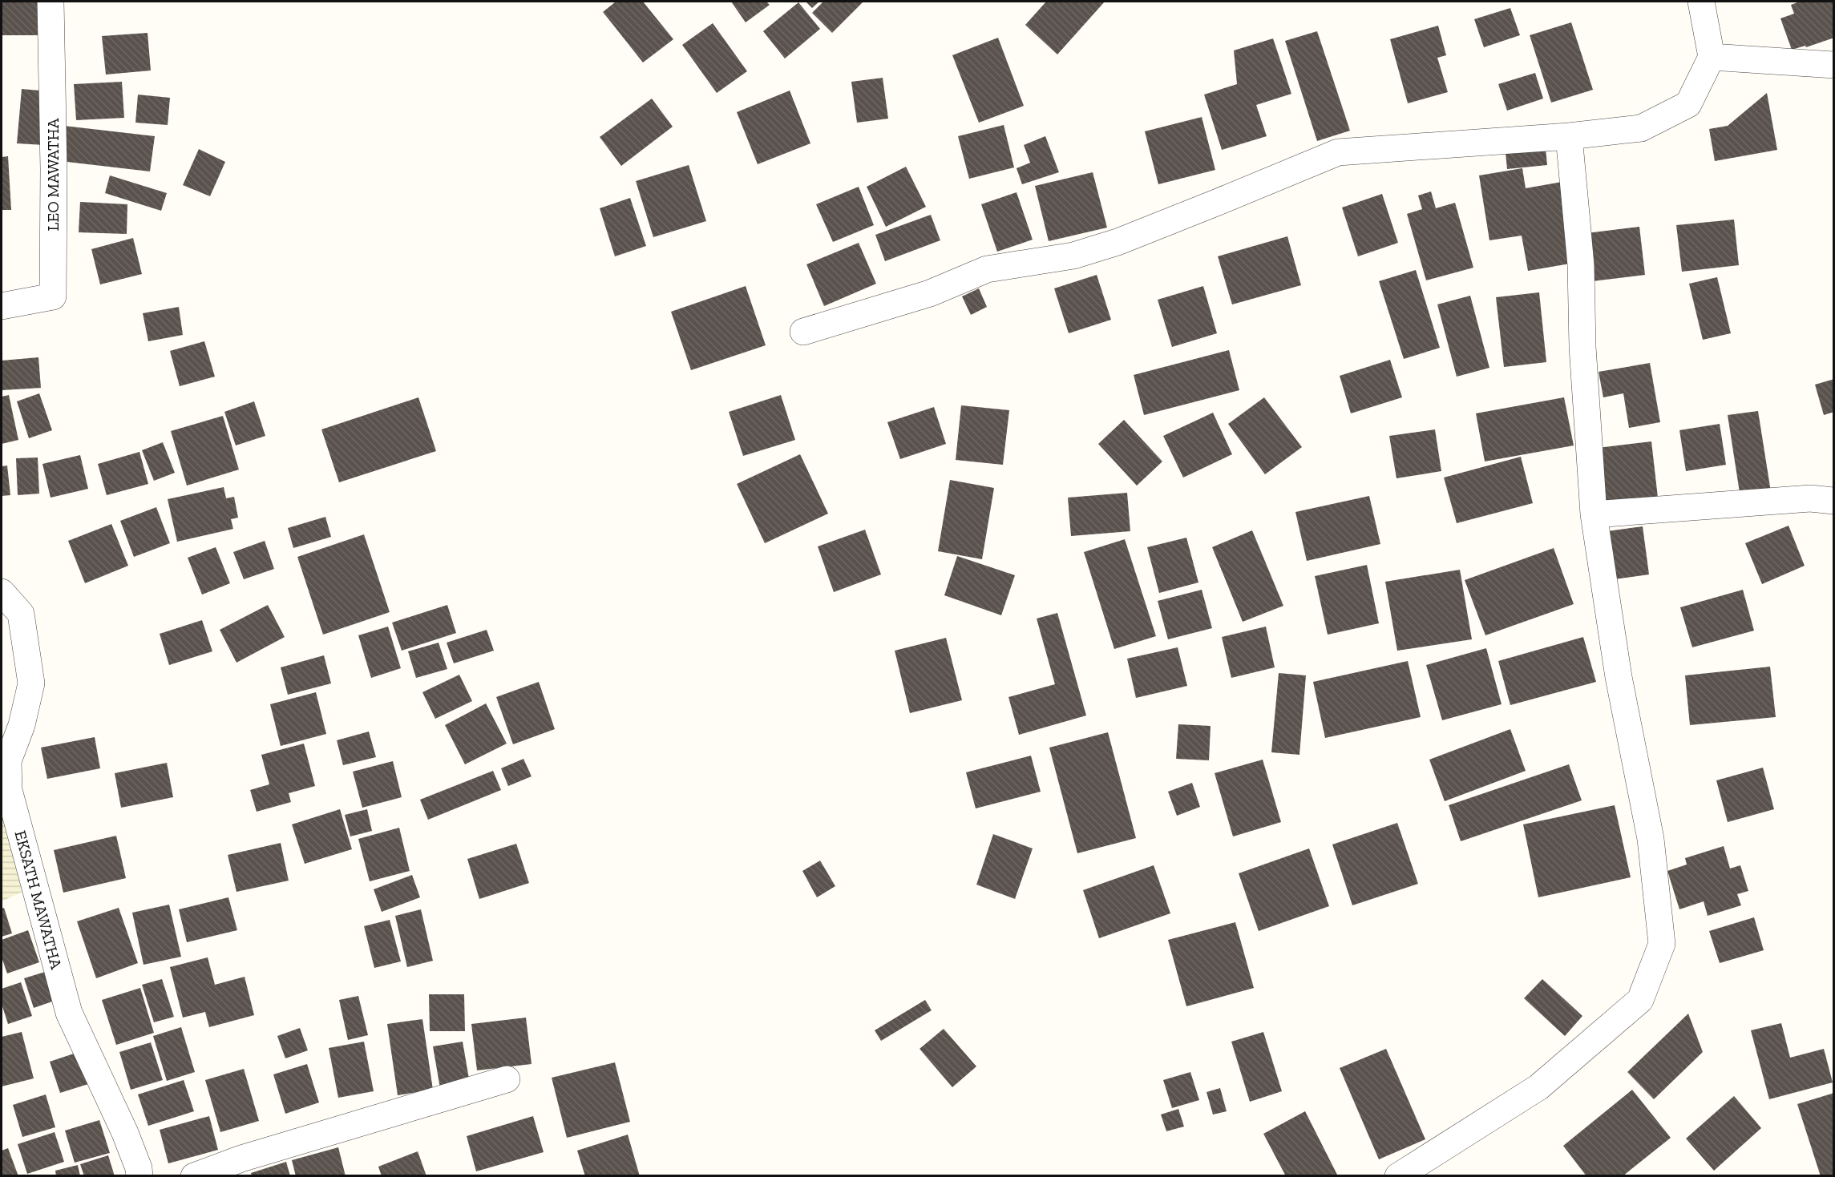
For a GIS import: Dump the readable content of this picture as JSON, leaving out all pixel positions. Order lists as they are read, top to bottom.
{
  "streets": {
    "street": ["LEO MAWATHA", "EKSATH MAWATHA"]
  }
}
